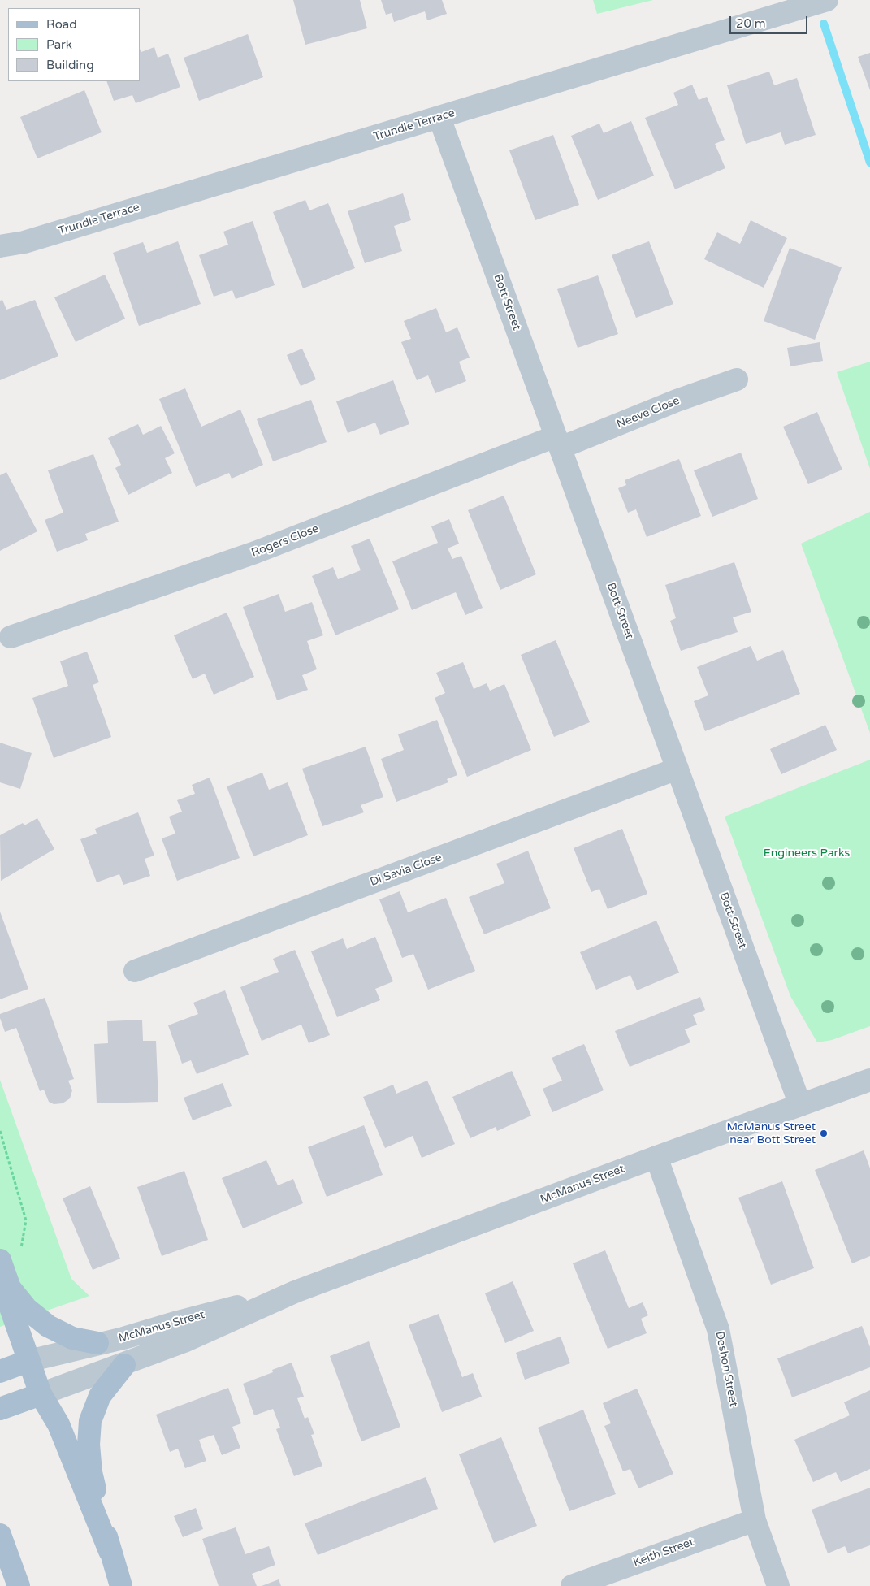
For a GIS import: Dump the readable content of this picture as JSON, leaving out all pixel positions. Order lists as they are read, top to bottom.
{
  "streets": {
    "street": [
      "Trundle Terrace",
      "Bott Street",
      "Neeve Close",
      "Rogers Close",
      "Di Savia Close",
      "McManus Street",
      "Deshon Street",
      "Keith Street"
    ]
  },
  "crossings": [
    ["Trundle Terrace", "Bott Street"],
    ["Bott Street", "Neeve Close"],
    ["Bott Street", "Rogers Close"],
    ["Bott Street", "Di Savia Close"],
    ["Bott Street", "McManus Street"],
    ["Neeve Close", "Rogers Close"],
    ["McManus Street", "Deshon Street"],
    ["Deshon Street", "Keith Street"]
  ],
  "parks": ["Engineers Parks"],
  "places": ["McManus Street near Bott Street"],
  "legend": ["Road", "Park", "Building"],
  "scale_bar": "20 m"
}
